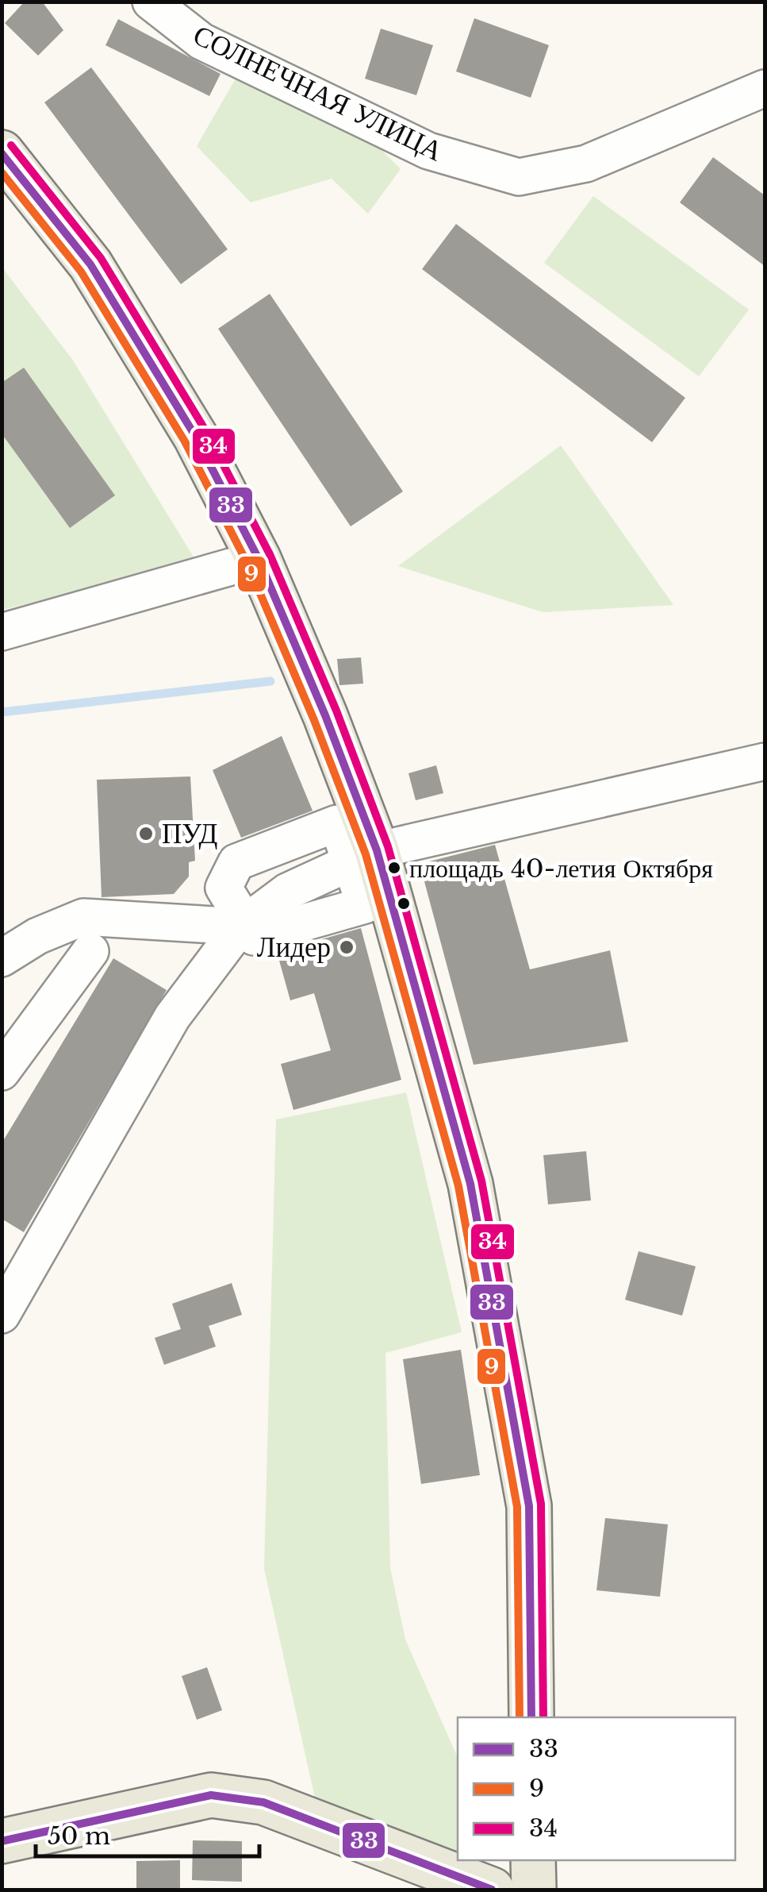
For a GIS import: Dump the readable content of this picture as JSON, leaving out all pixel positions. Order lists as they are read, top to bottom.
{
  "streets": {
    "street": ["СОЛНЕЧНАЯ УЛИЦА"]
  },
  "places": ["ПУД", "площадь 40-летия Октября", "Лидер"],
  "lines": ["transit line 34", "transit line 33", "transit line 9"],
  "legend": ["33", "9", "34"],
  "scale_bar": "50 m"
}
